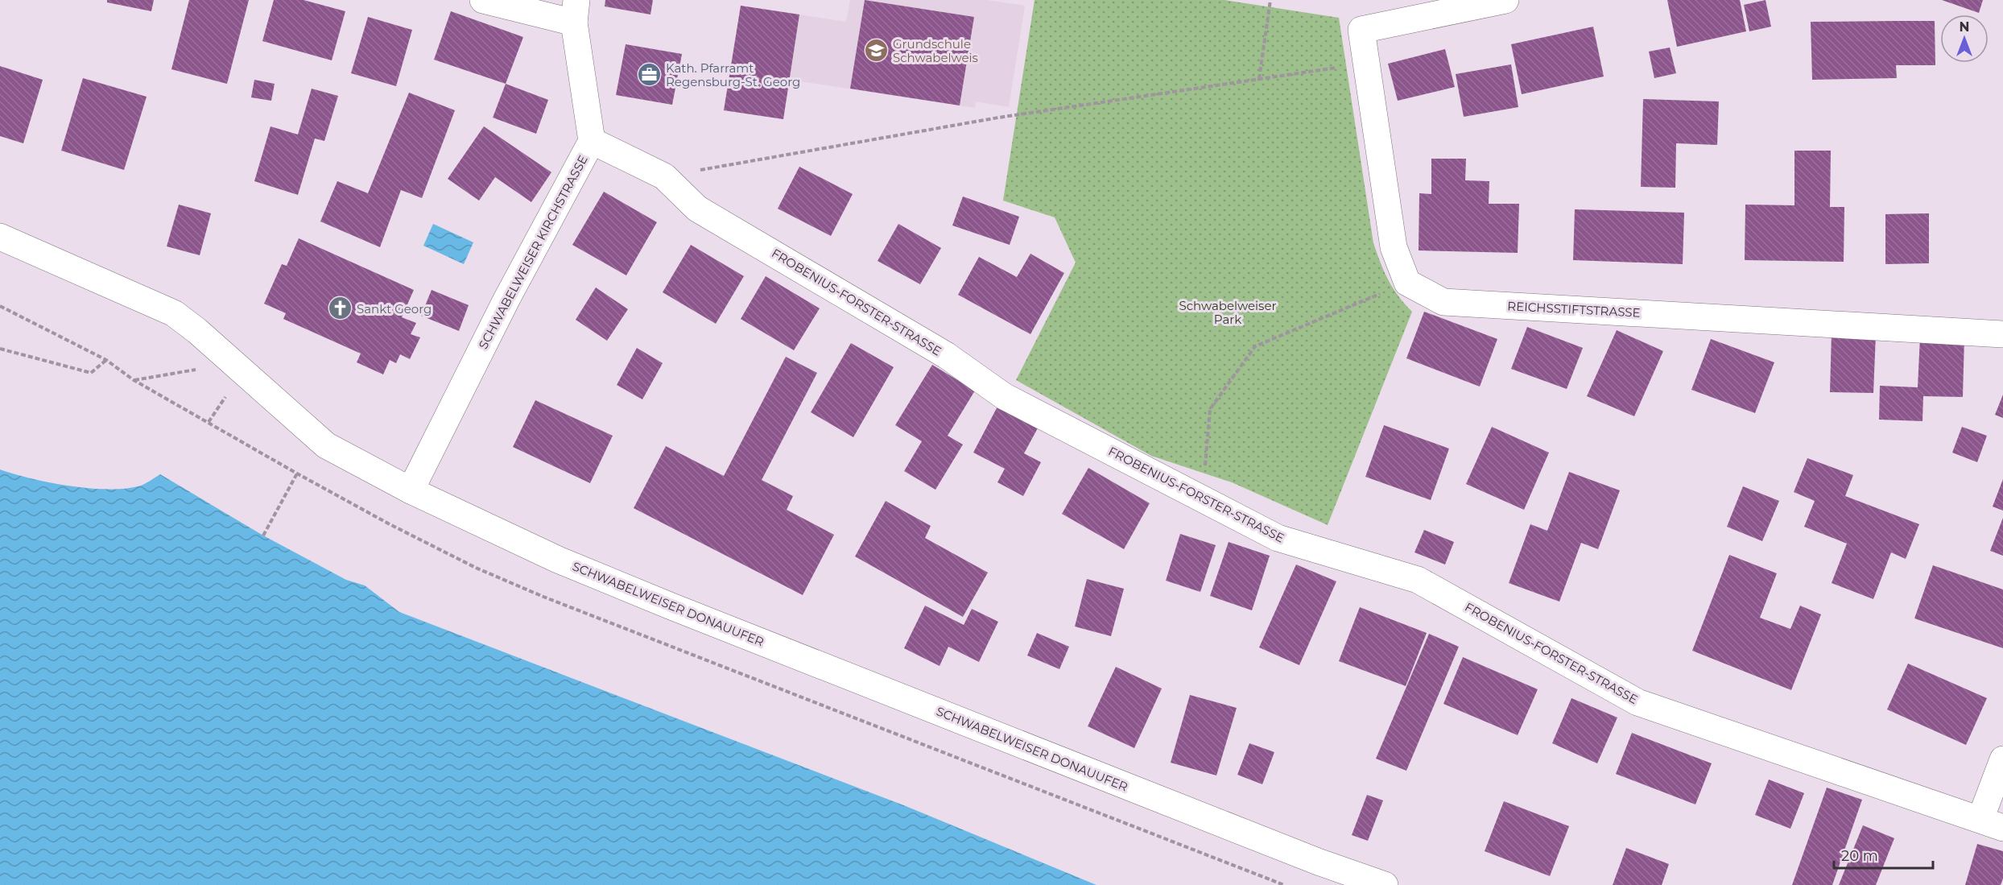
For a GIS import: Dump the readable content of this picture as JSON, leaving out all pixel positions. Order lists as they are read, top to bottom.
{
  "streets": {
    "street": [
      "SCHWABELWEISER KIRCHSTRASSE",
      "FROBENIUS-FORSTER-STRASSE",
      "REICHSSTIFTSTRASSE",
      "SCHWABELWEISER DONAUUFER"
    ]
  },
  "crossings": [
    ["SCHWABELWEISER KIRCHSTRASSE", "FROBENIUS-FORSTER-STRASSE"],
    ["SCHWABELWEISER KIRCHSTRASSE", "SCHWABELWEISER DONAUUFER"]
  ],
  "parks": ["Schwabelweiser Park"],
  "places": {
    "school or university": ["Grundschule Schwabelweis"],
    "office": ["Kath. Pfarramt Regensburg-St. Georg"],
    "church": ["Sankt Georg"]
  },
  "scale_bar": "20 m",
  "north": "top"
}
